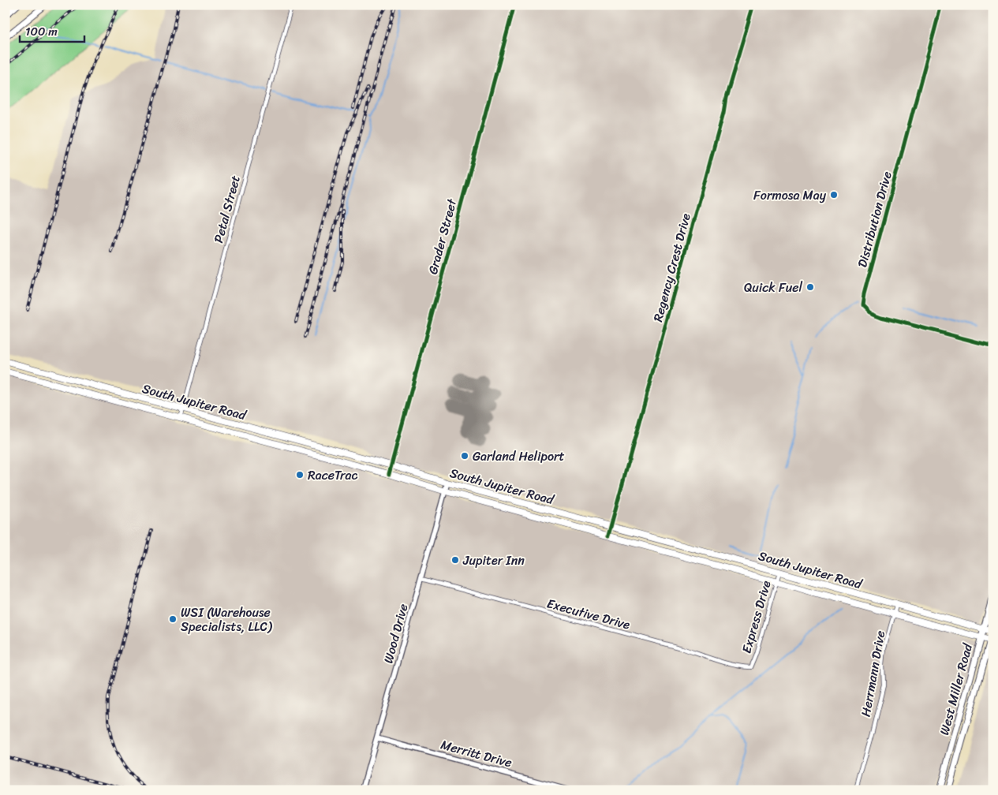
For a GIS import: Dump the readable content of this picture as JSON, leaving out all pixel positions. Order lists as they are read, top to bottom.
{
  "streets": {
    "main road": ["South Jupiter Road", "West Miller Road"],
    "street": [
      "Petal Street",
      "Distribution Drive",
      "Grader Street",
      "Regency Crest Drive",
      "Executive Drive",
      "Express Drive",
      "Wood Drive",
      "Herrmann Drive",
      "Merritt Drive"
    ]
  },
  "crossings": [
    ["Petal Street", "South Jupiter Road"],
    ["Grader Street", "South Jupiter Road"],
    ["Regency Crest Drive", "South Jupiter Road"],
    ["South Jupiter Road", "Express Drive"],
    ["South Jupiter Road", "Wood Drive"],
    ["South Jupiter Road", "Herrmann Drive"],
    ["South Jupiter Road", "West Miller Road"],
    ["Executive Drive", "Express Drive"],
    ["Executive Drive", "Wood Drive"],
    ["Wood Drive", "Merritt Drive"]
  ],
  "places": [
    "Formosa May",
    "Quick Fuel",
    "Garland Heliport",
    "RaceTrac",
    "Jupiter Inn",
    "WSI (Warehouse Specialists, LLC)"
  ],
  "scale_bar": "100 m"
}
